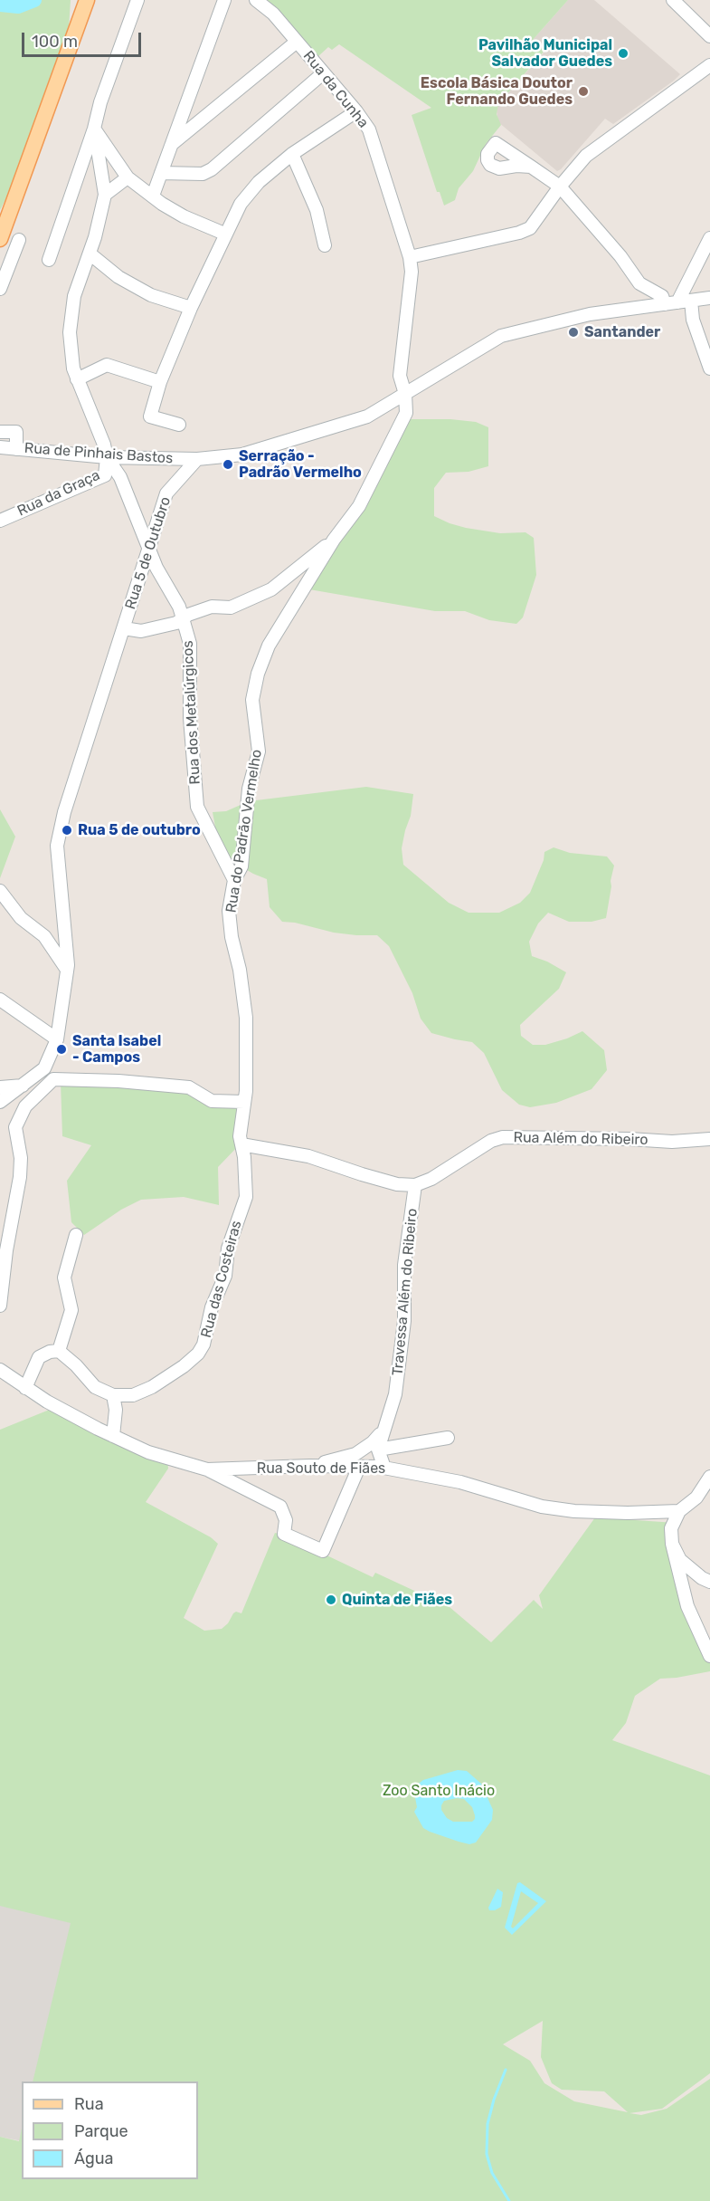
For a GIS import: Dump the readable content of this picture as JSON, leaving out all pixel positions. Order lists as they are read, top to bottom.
{
  "streets": {
    "street": [
      "Rua da Cunha",
      "Rua de Pinhais Bastos",
      "Rua da Graça",
      "Rua 5 de Outubro",
      "Rua dos Metalúrgicos",
      "Rua do Padrão Vermelho",
      "Rua Além do Ribeiro",
      "Rua das Costeiras",
      "Travessa Além do Ribeiro",
      "Rua Souto de Fiães"
    ]
  },
  "crossings": [
    ["Rua da Cunha", "Rua do Padrão Vermelho"],
    ["Rua de Pinhais Bastos", "Rua da Graça"],
    ["Rua de Pinhais Bastos", "Rua 5 de Outubro"],
    ["Rua de Pinhais Bastos", "Rua dos Metalúrgicos"],
    ["Rua da Graça", "Rua dos Metalúrgicos"],
    ["Rua 5 de Outubro", "Rua dos Metalúrgicos"],
    ["Rua dos Metalúrgicos", "Rua do Padrão Vermelho"],
    ["Rua do Padrão Vermelho", "Rua das Costeiras"],
    ["Rua Além do Ribeiro", "Travessa Além do Ribeiro"],
    ["Travessa Além do Ribeiro", "Rua Souto de Fiães"]
  ],
  "parks": ["Zoo Santo Inácio"],
  "places": [
    "Pavilhão Municipal Salvador Guedes",
    "Escola Básica Doutor Fernando Guedes",
    "Santander",
    "Serração - Padrão Vermelho",
    "Rua 5 de outubro",
    "Santa Isabel - Campos",
    "Quinta de Fiães"
  ],
  "legend": ["Rua", "Parque", "Água"],
  "scale_bar": "100 m"
}
